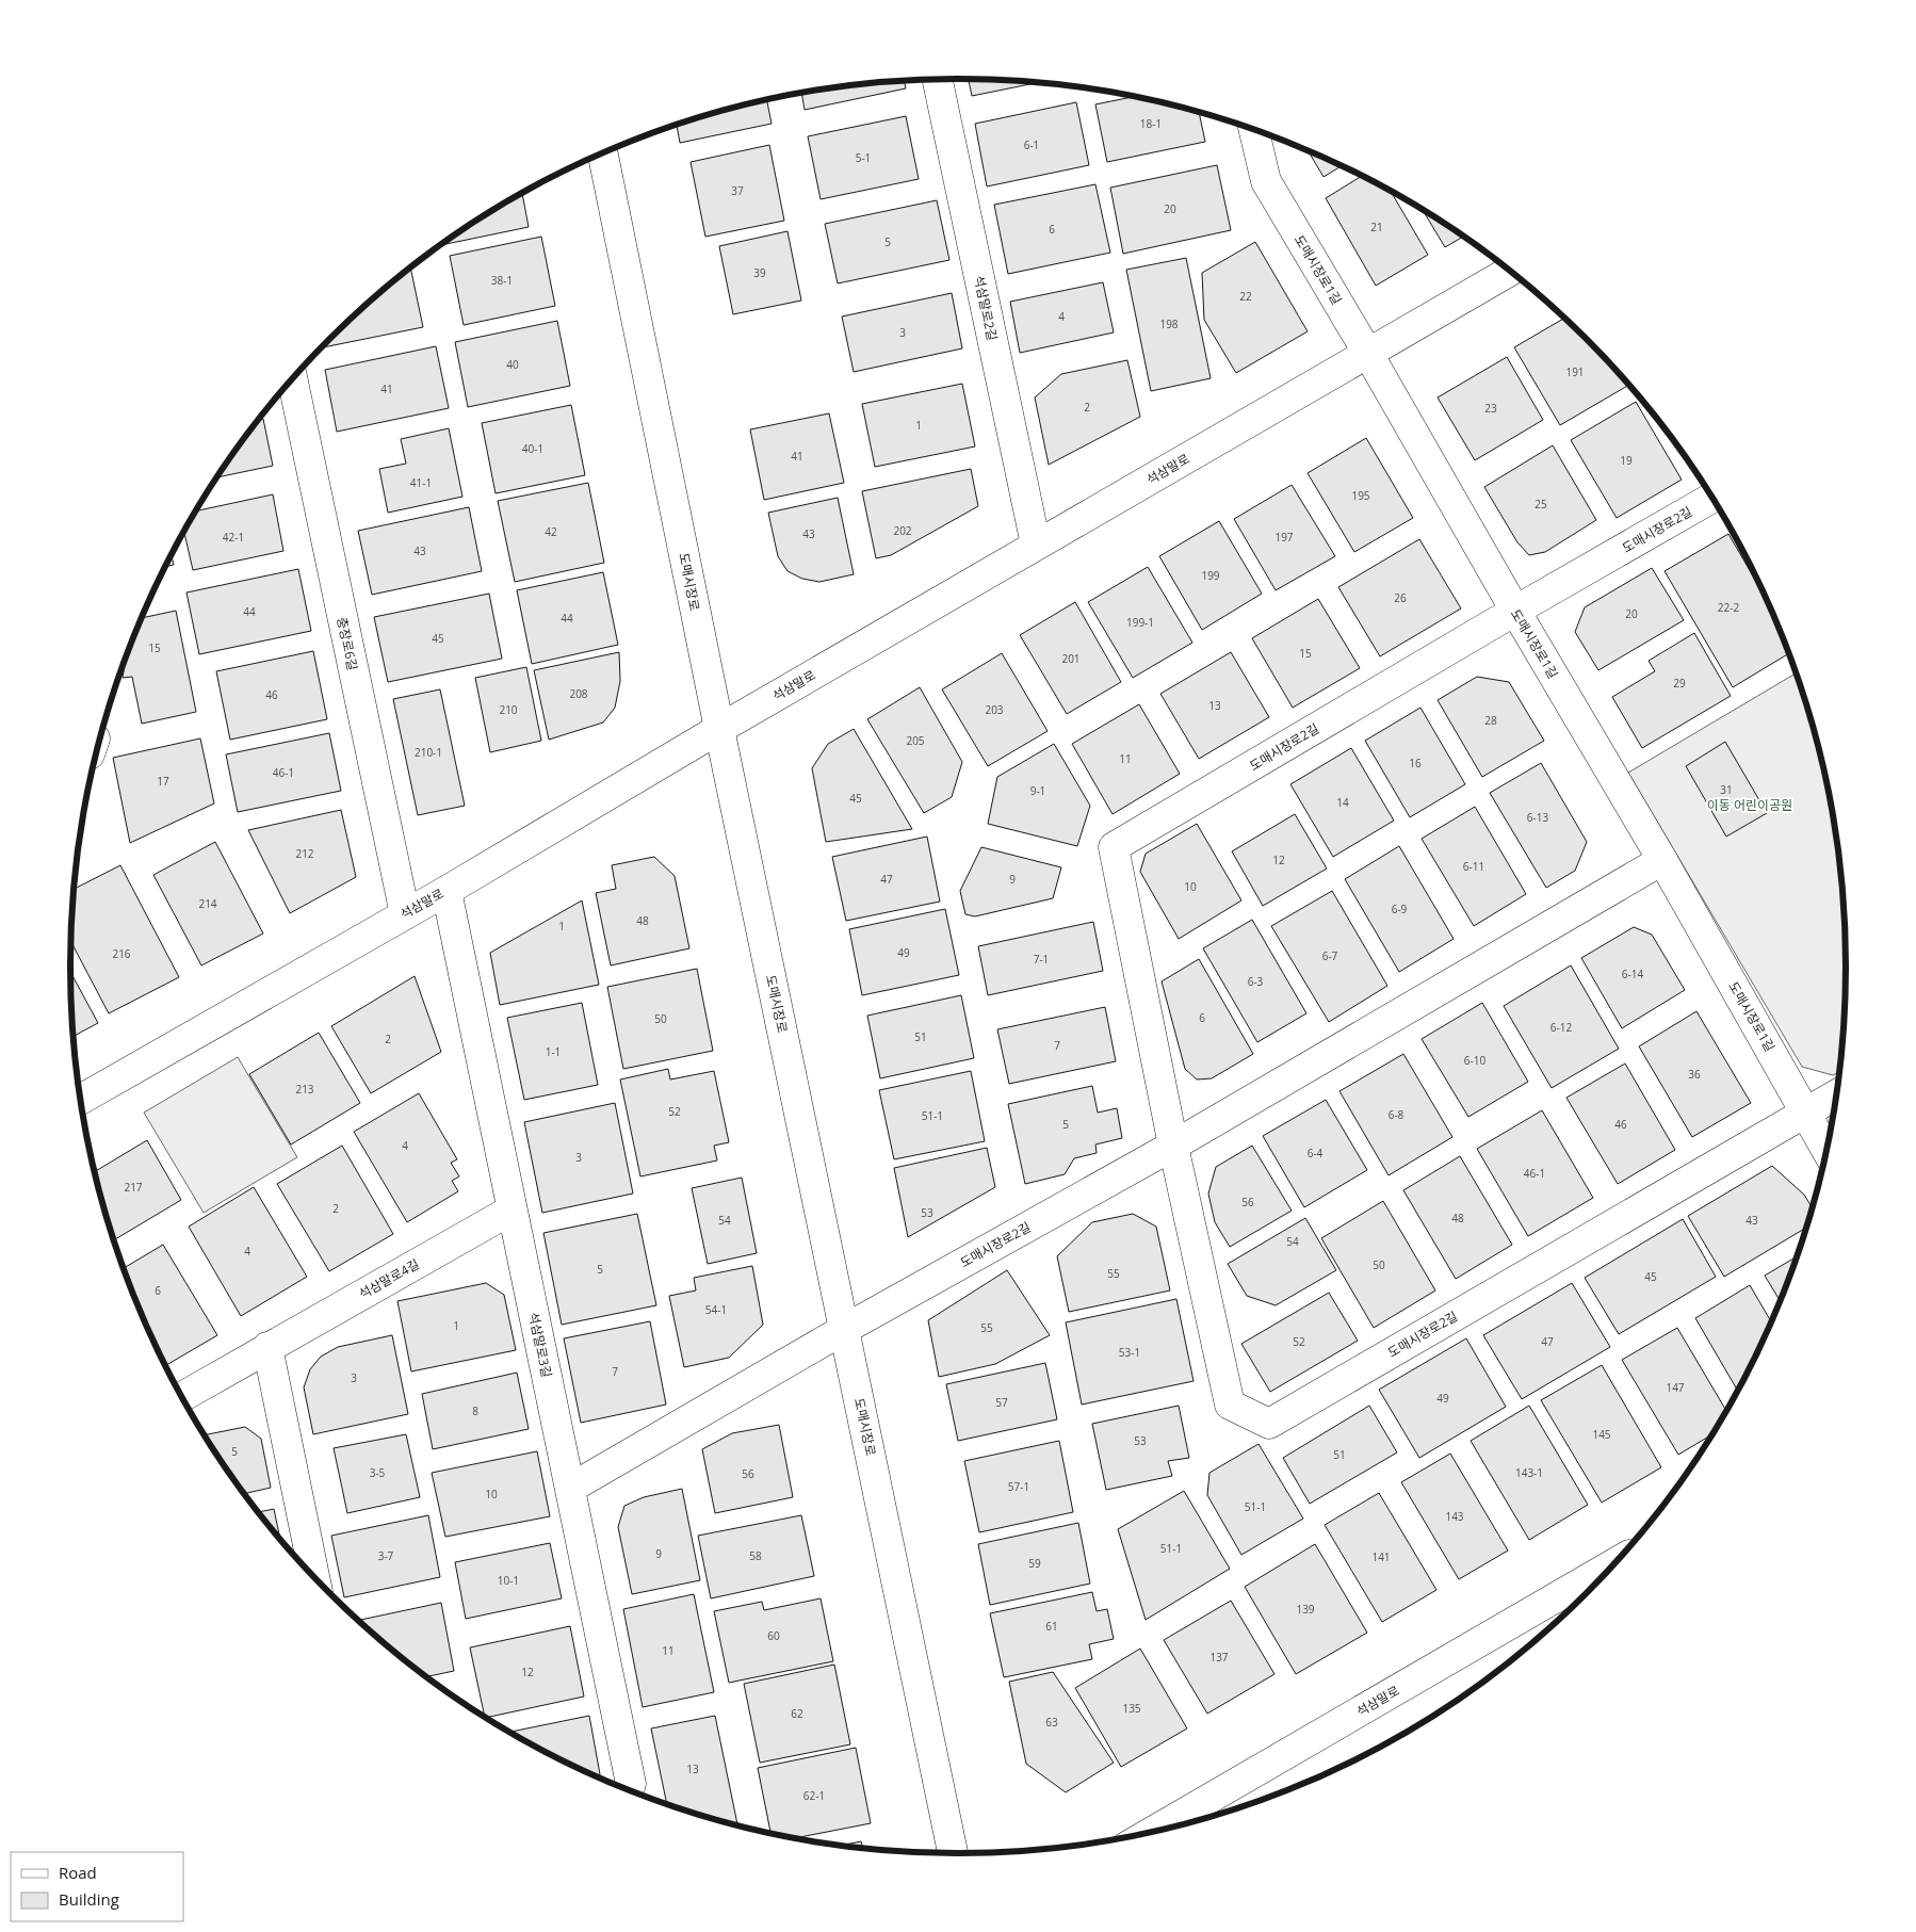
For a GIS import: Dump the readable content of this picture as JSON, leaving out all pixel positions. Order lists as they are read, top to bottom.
{
  "streets": {
    "street": [
      "도매시장로1길",
      "석삼말로2길",
      "석삼말로",
      "도매시장로2길",
      "도매시장로",
      "충장로6길",
      "석삼말로4길",
      "석삼말로3길"
    ]
  },
  "crossings": [
    ["도매시장로1길", "석삼말로"],
    ["도매시장로1길", "도매시장로2길"],
    ["석삼말로2길", "석삼말로"],
    ["석삼말로", "도매시장로"],
    ["석삼말로", "충장로6길"],
    ["석삼말로", "석삼말로3길"],
    ["도매시장로2길", "도매시장로"],
    ["도매시장로2길", "석삼말로3길"],
    ["석삼말로4길", "석삼말로3길"]
  ],
  "parks": ["이동 어린이공원"],
  "house_numbers": [
    "18-1",
    "6-1",
    "5-1",
    "37",
    "20",
    "21",
    "6",
    "5",
    "39",
    "38-1",
    "22",
    "4",
    "198",
    "3",
    "40",
    "191",
    "41",
    "2",
    "23",
    "1",
    "40-1",
    "41",
    "19",
    "41-1",
    "195",
    "25",
    "202",
    "42",
    "43",
    "42-1",
    "197",
    "43",
    "199",
    "26",
    "22-2",
    "44",
    "20",
    "44",
    "199-1",
    "45",
    "15",
    "15",
    "201",
    "29",
    "208",
    "46",
    "13",
    "210",
    "203",
    "28",
    "205",
    "210-1",
    "11",
    "16",
    "46-1",
    "17",
    "31",
    "9-1",
    "45",
    "14",
    "6-13",
    "212",
    "12",
    "6-11",
    "47",
    "9",
    "10",
    "214",
    "6-9",
    "48",
    "1",
    "49",
    "216",
    "6-7",
    "7-1",
    "6-14",
    "6-3",
    "6",
    "50",
    "6-12",
    "51",
    "2",
    "7",
    "1-1",
    "6-10",
    "36",
    "213",
    "52",
    "6-8",
    "51-1",
    "5",
    "46",
    "4",
    "6-4",
    "3",
    "46-1",
    "217",
    "56",
    "2",
    "53",
    "48",
    "54",
    "43",
    "54",
    "4",
    "50",
    "5",
    "55",
    "45",
    "6",
    "54-1",
    "1",
    "55",
    "52",
    "47",
    "53-1",
    "7",
    "3",
    "147",
    "49",
    "57",
    "8",
    "145",
    "53",
    "5",
    "51",
    "3-5",
    "143-1",
    "56",
    "57-1",
    "10",
    "51-1",
    "143",
    "51-1",
    "9",
    "3-7",
    "58",
    "141",
    "59",
    "10-1",
    "139",
    "61",
    "60",
    "11",
    "137",
    "12",
    "135",
    "62",
    "63",
    "13",
    "62-1"
  ],
  "legend": ["Road", "Building"]
}
